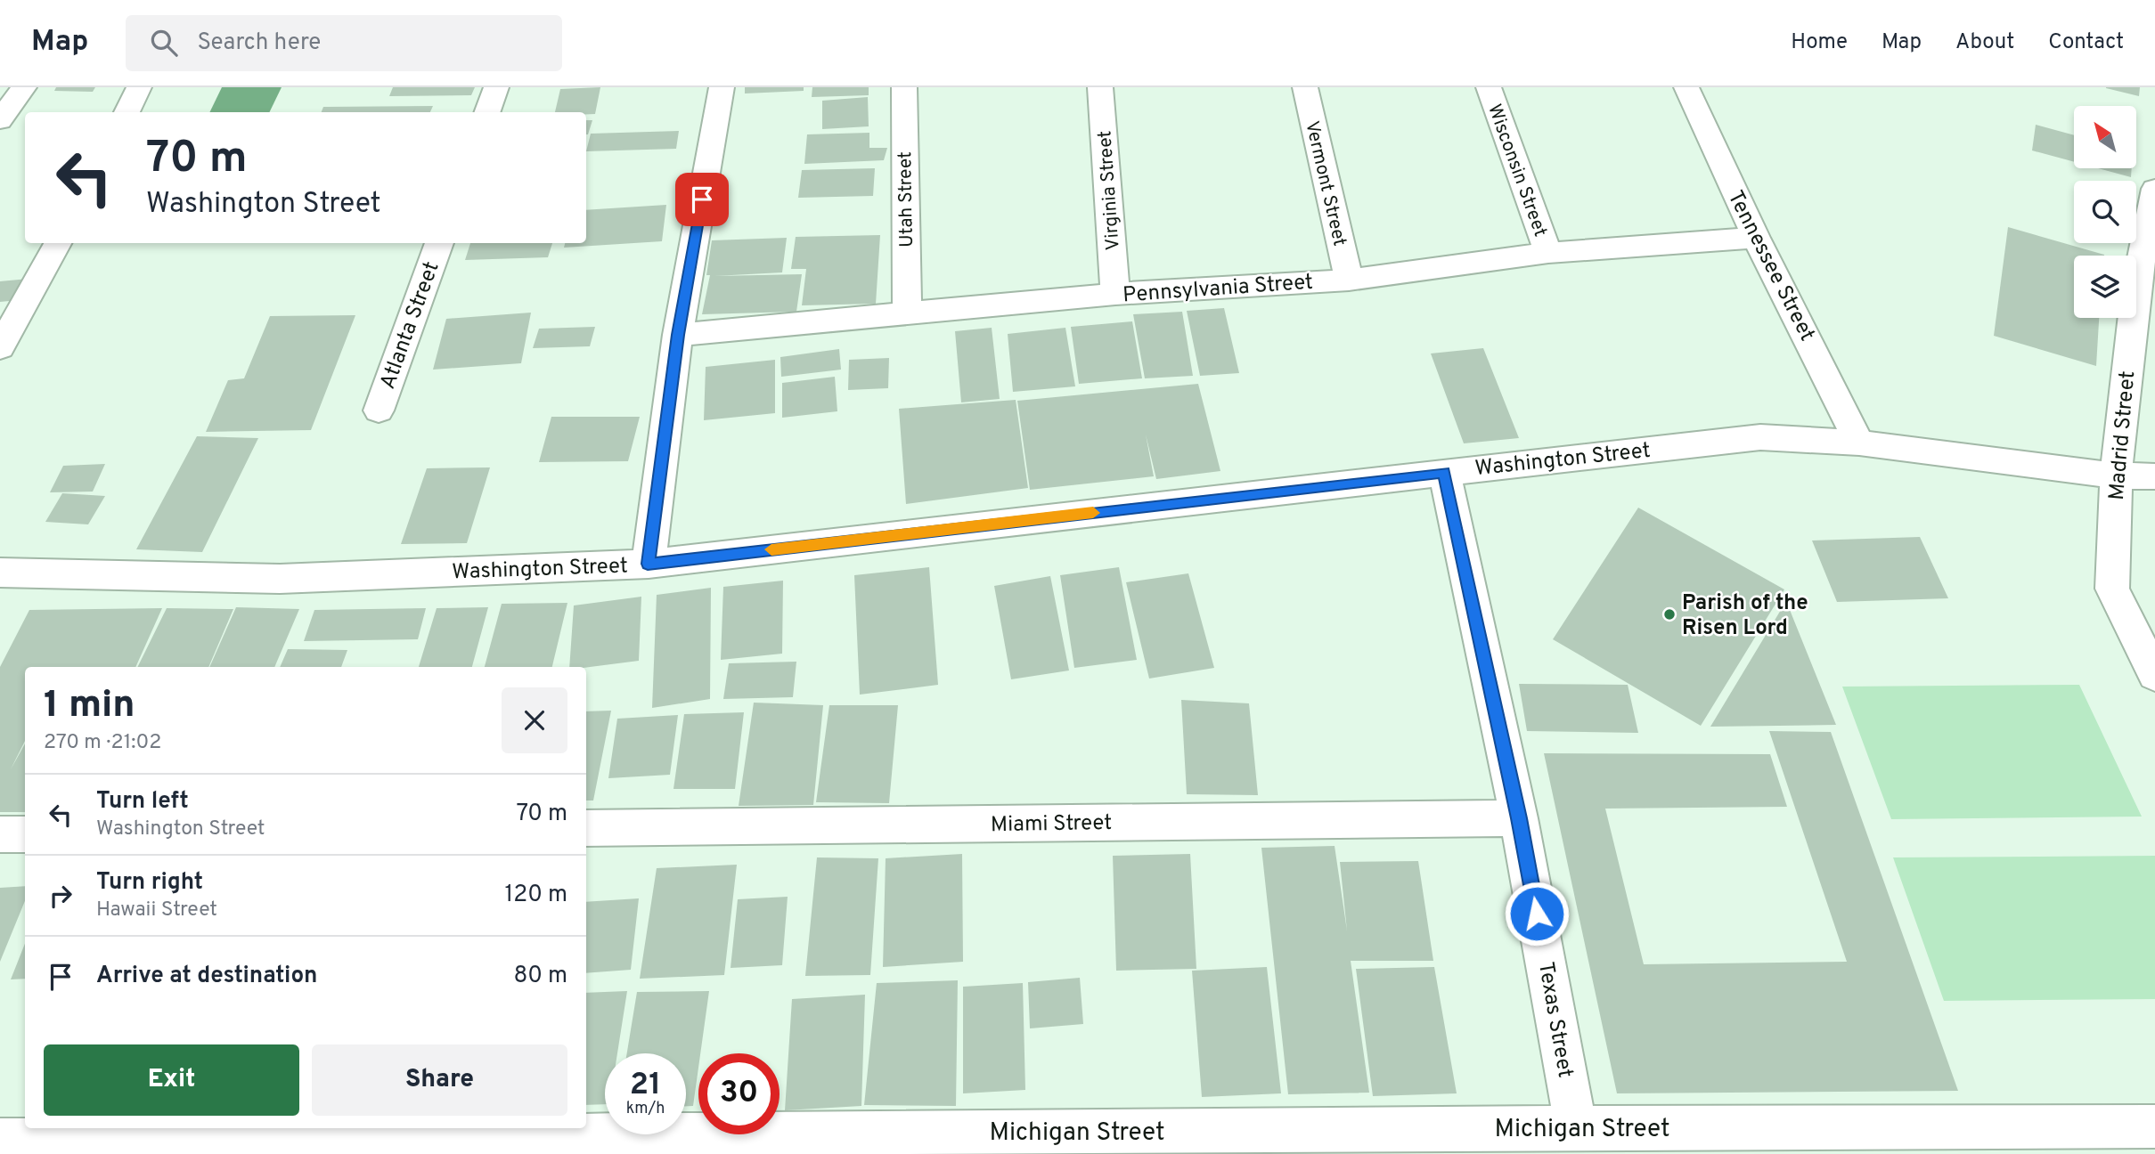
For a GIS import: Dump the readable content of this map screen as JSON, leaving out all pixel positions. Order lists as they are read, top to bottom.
{
  "streets": {
    "street": [
      "Wisconsin Street",
      "Vermont Street",
      "Virginia Street",
      "Utah Street",
      "Tennessee Street",
      "Pennsylvania Street",
      "Atlanta Street",
      "Madrid Street",
      "Washington Street",
      "Miami Street",
      "Texas Street",
      "Michigan Street"
    ]
  },
  "crossings": [
    ["Wisconsin Street", "Pennsylvania Street"],
    ["Vermont Street", "Pennsylvania Street"],
    ["Virginia Street", "Pennsylvania Street"],
    ["Utah Street", "Pennsylvania Street"],
    ["Tennessee Street", "Pennsylvania Street"],
    ["Tennessee Street", "Washington Street"],
    ["Madrid Street", "Washington Street"],
    ["Washington Street", "Texas Street"],
    ["Miami Street", "Texas Street"],
    ["Texas Street", "Michigan Street"]
  ],
  "places": ["Parish of the Risen Lord"],
  "north": "top left",
  "page": {
    "header": "Map",
    "search": "Search here",
    "nav": [
      "Home",
      "Map",
      "About",
      "Contact"
    ],
    "turn": ["70 m", "Washington Street"],
    "heading": ["1 min", "270 m · 21:02"],
    "list": [
      {
        "name": "Turn left",
        "note": "Washington Street",
        "value": "70 m"
      },
      {
        "name": "Turn right",
        "note": "Hawaii Street",
        "value": "120 m"
      },
      {
        "name": "Arrive at destination",
        "value": "80 m"
      }
    ],
    "buttons": ["Exit", "Share"],
    "speed": "21 km/h",
    "limit": "30"
  }
}
